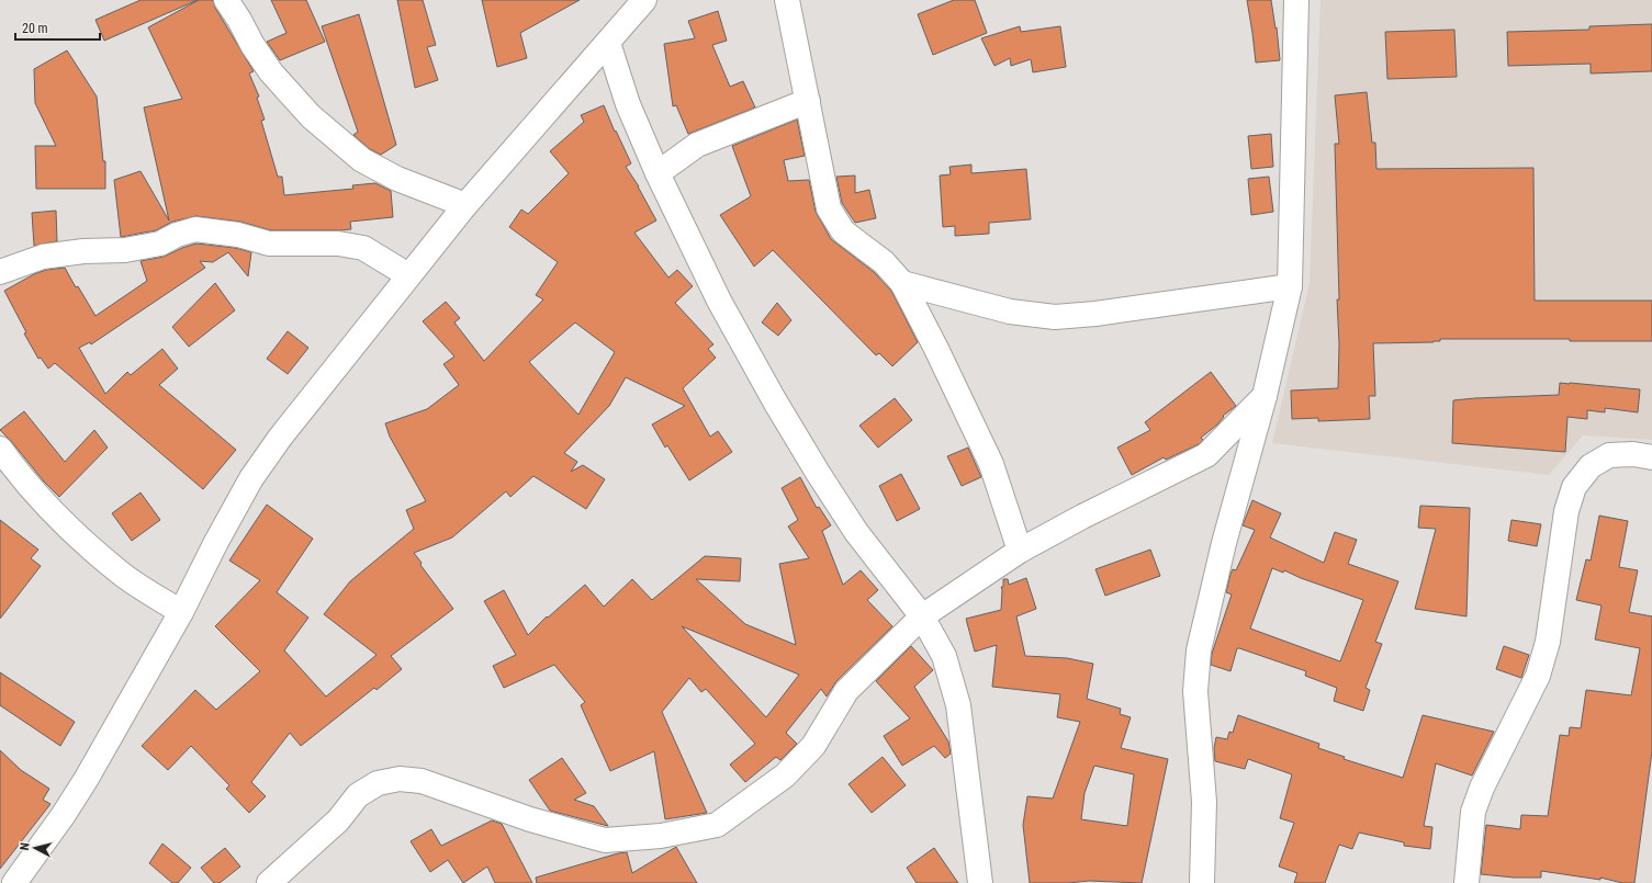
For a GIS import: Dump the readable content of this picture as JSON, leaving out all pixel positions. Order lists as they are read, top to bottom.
{
  "scale_bar": "20 m",
  "north": "left"
}
